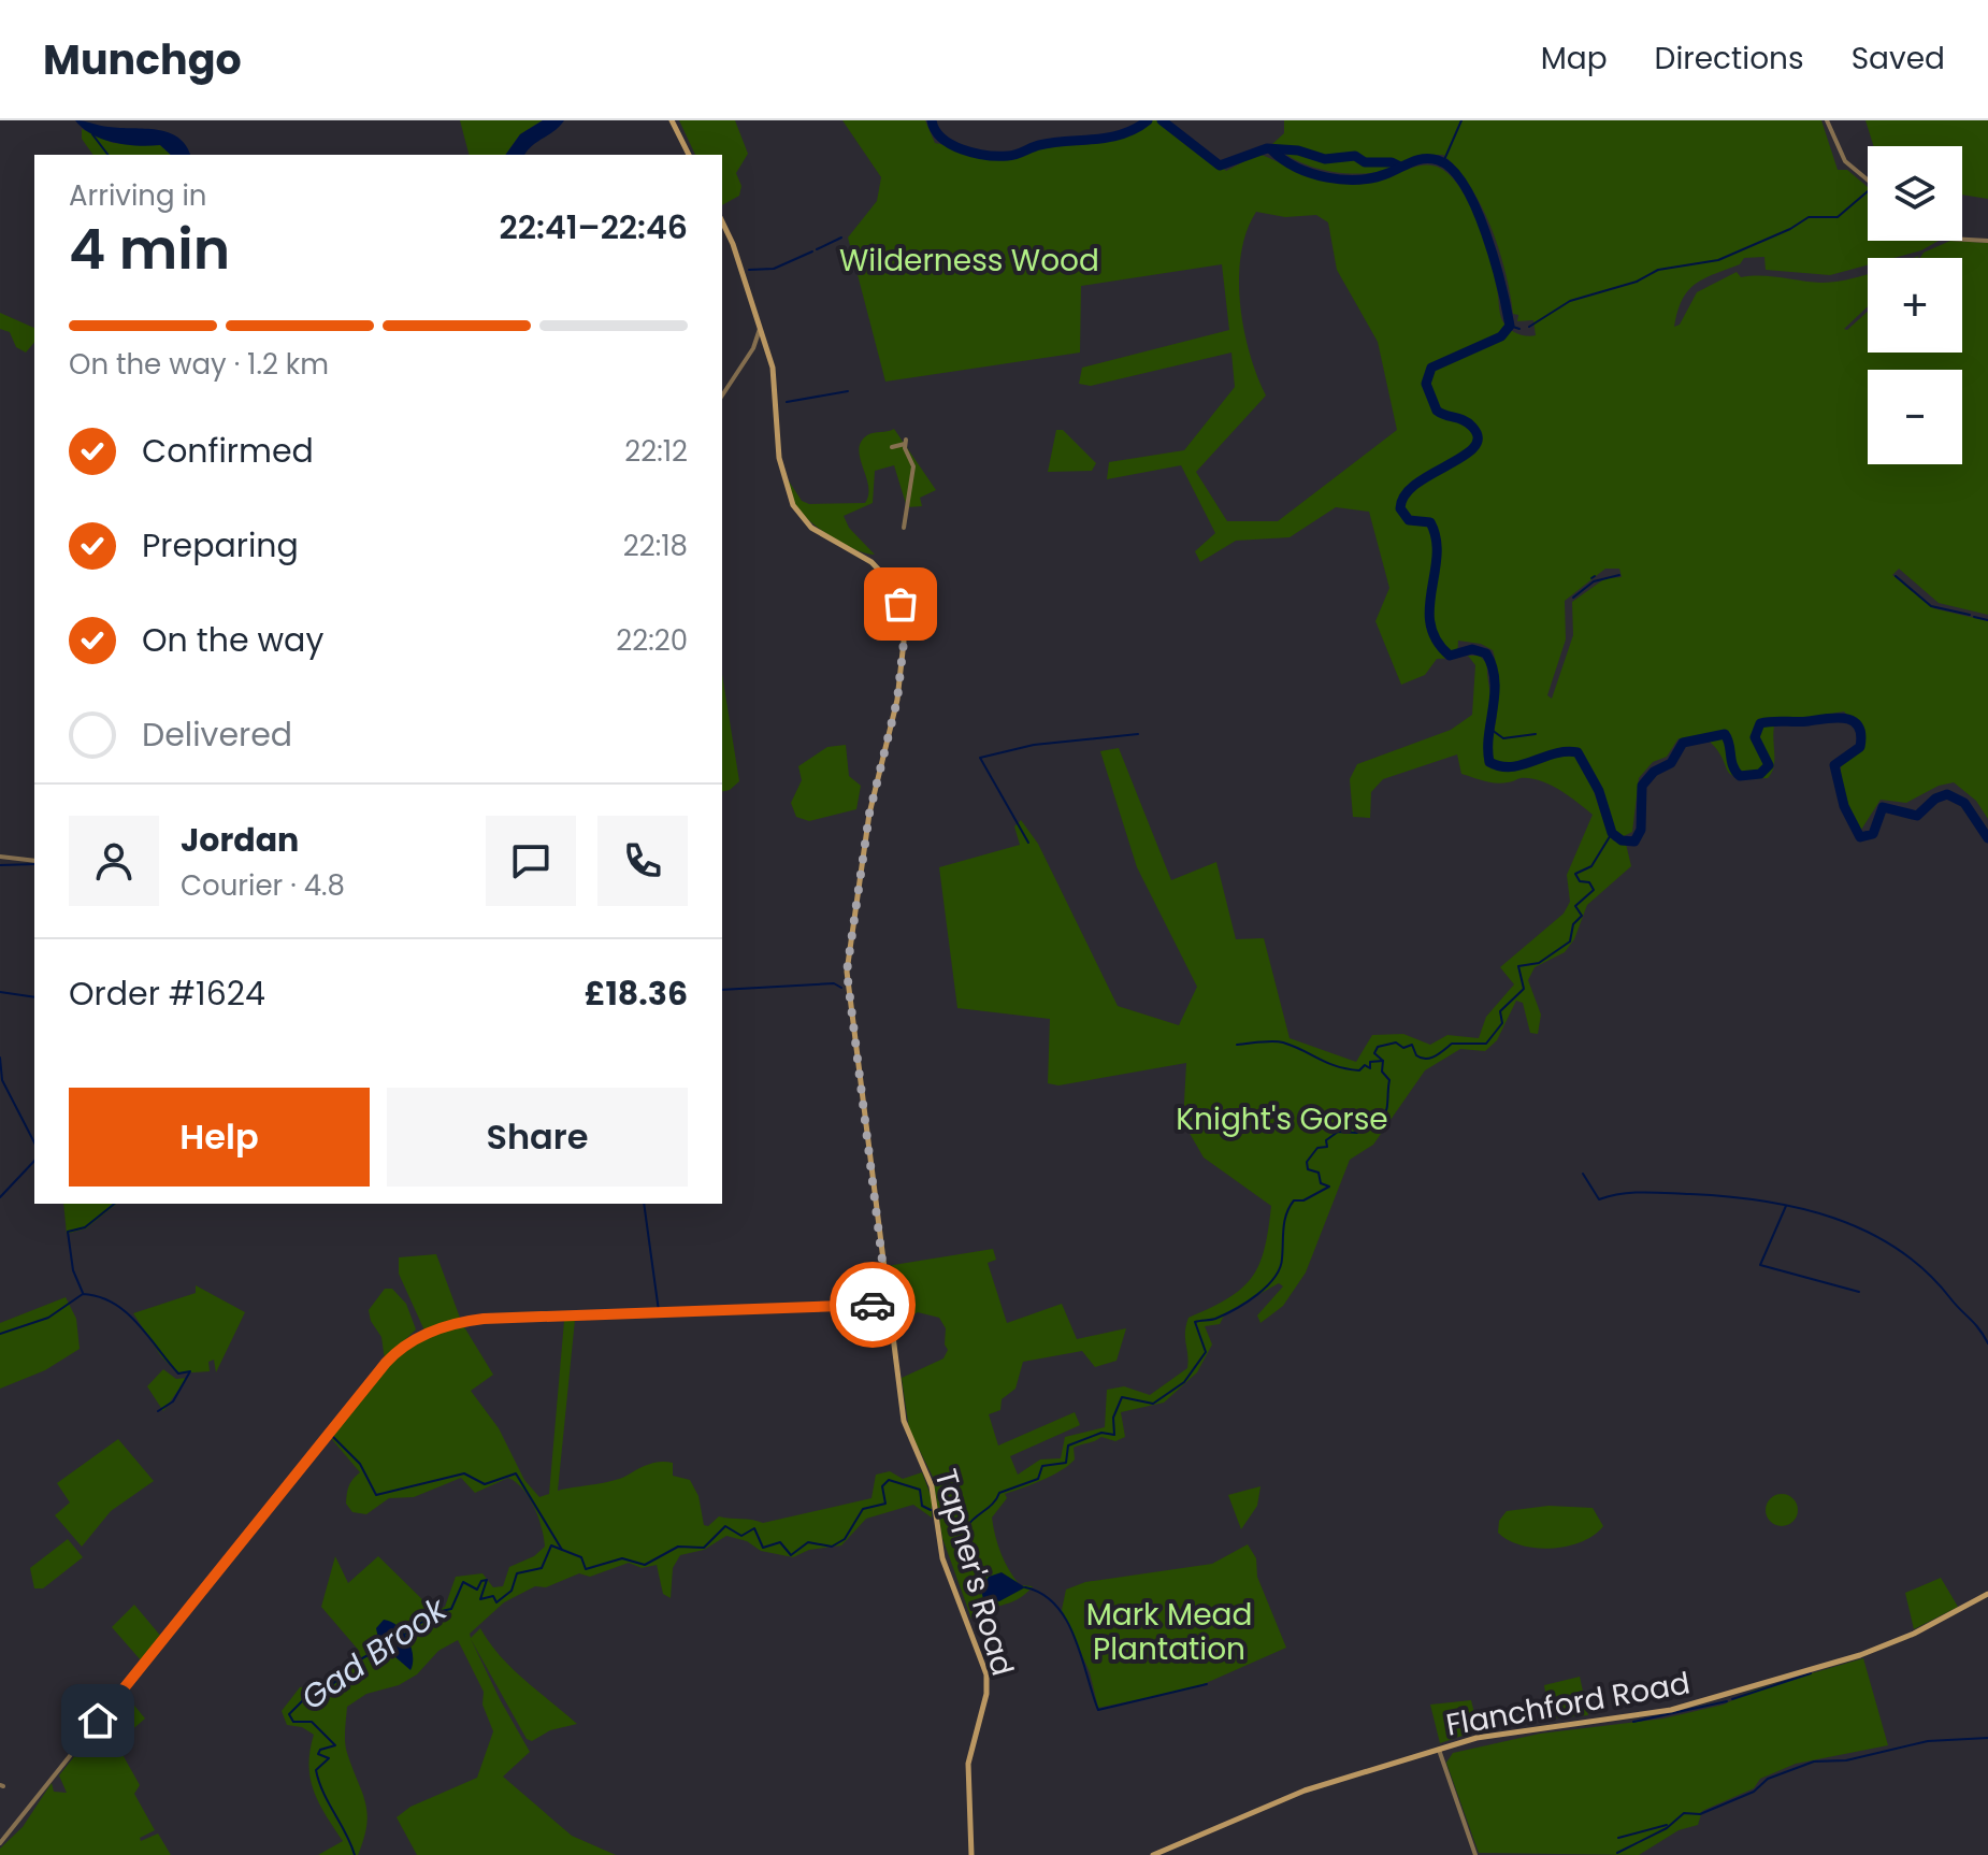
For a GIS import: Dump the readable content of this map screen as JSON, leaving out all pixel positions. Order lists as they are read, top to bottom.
{
  "streets": {
    "street": ["Tapner's Road", "Flanchford Road"]
  },
  "water": ["Gad Brook"],
  "parks": ["Wilderness Wood", "Knight's Gorse", "Mark Mead Plantation"],
  "page": {
    "header": "Munchgo",
    "nav": ["Map", "Directions", "Saved"],
    "map_buttons": ["+", "−"],
    "heading": ["4 min", "Arriving in", "22:41–22:46"],
    "panel": [
      "Jordan",
      "Courier · 4.8",
      "Order #1624",
      "£18.36"
    ],
    "bar": "On the way · 1.2 km",
    "list": [
      ["Confirmed", "22:12"],
      ["Preparing", "22:18"],
      ["On the way", "22:20"],
      "Delivered"
    ],
    "buttons": ["Help", "Share"]
  }
}
